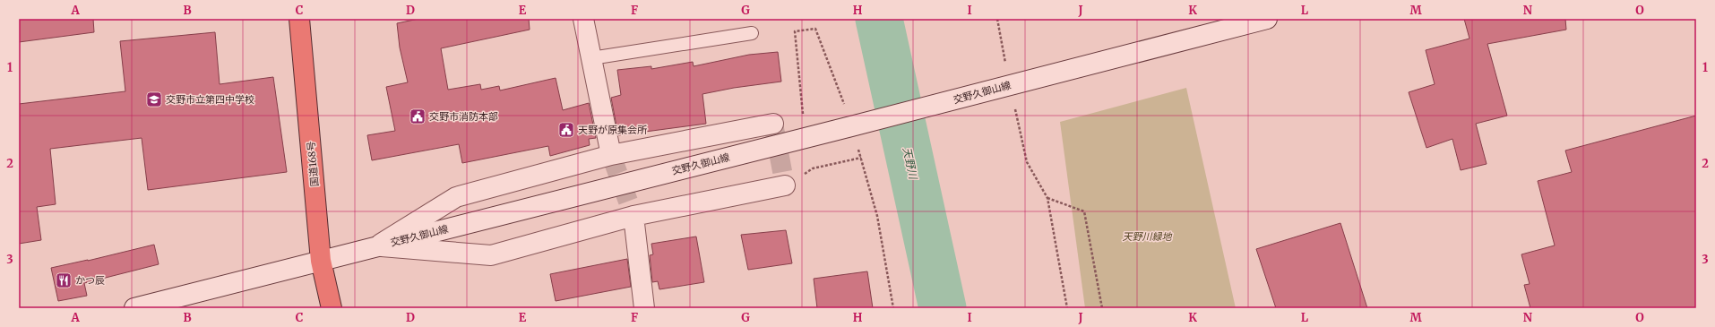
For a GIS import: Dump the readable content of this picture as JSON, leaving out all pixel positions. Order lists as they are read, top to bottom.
{
  "streets": {
    "highway": ["国道168号"],
    "main road": ["交野久御山線"]
  },
  "crossings": [
    ["交野久御山線", "国道168号"]
  ],
  "water": ["天野川"],
  "parks": ["天野川緑地"],
  "places": {
    "school or university": ["交野市立第四中学校"],
    "public building": ["交野市消防本部", "天野が原集会所"],
    "restaurant": ["かつ辰"]
  },
  "grid": {
    "columns": [
      "A",
      "B",
      "C",
      "D",
      "E",
      "F",
      "G",
      "H",
      "I",
      "J",
      "K",
      "L",
      "M",
      "N",
      "O"
    ],
    "rows": ["1", "2", "3"]
  }
}
